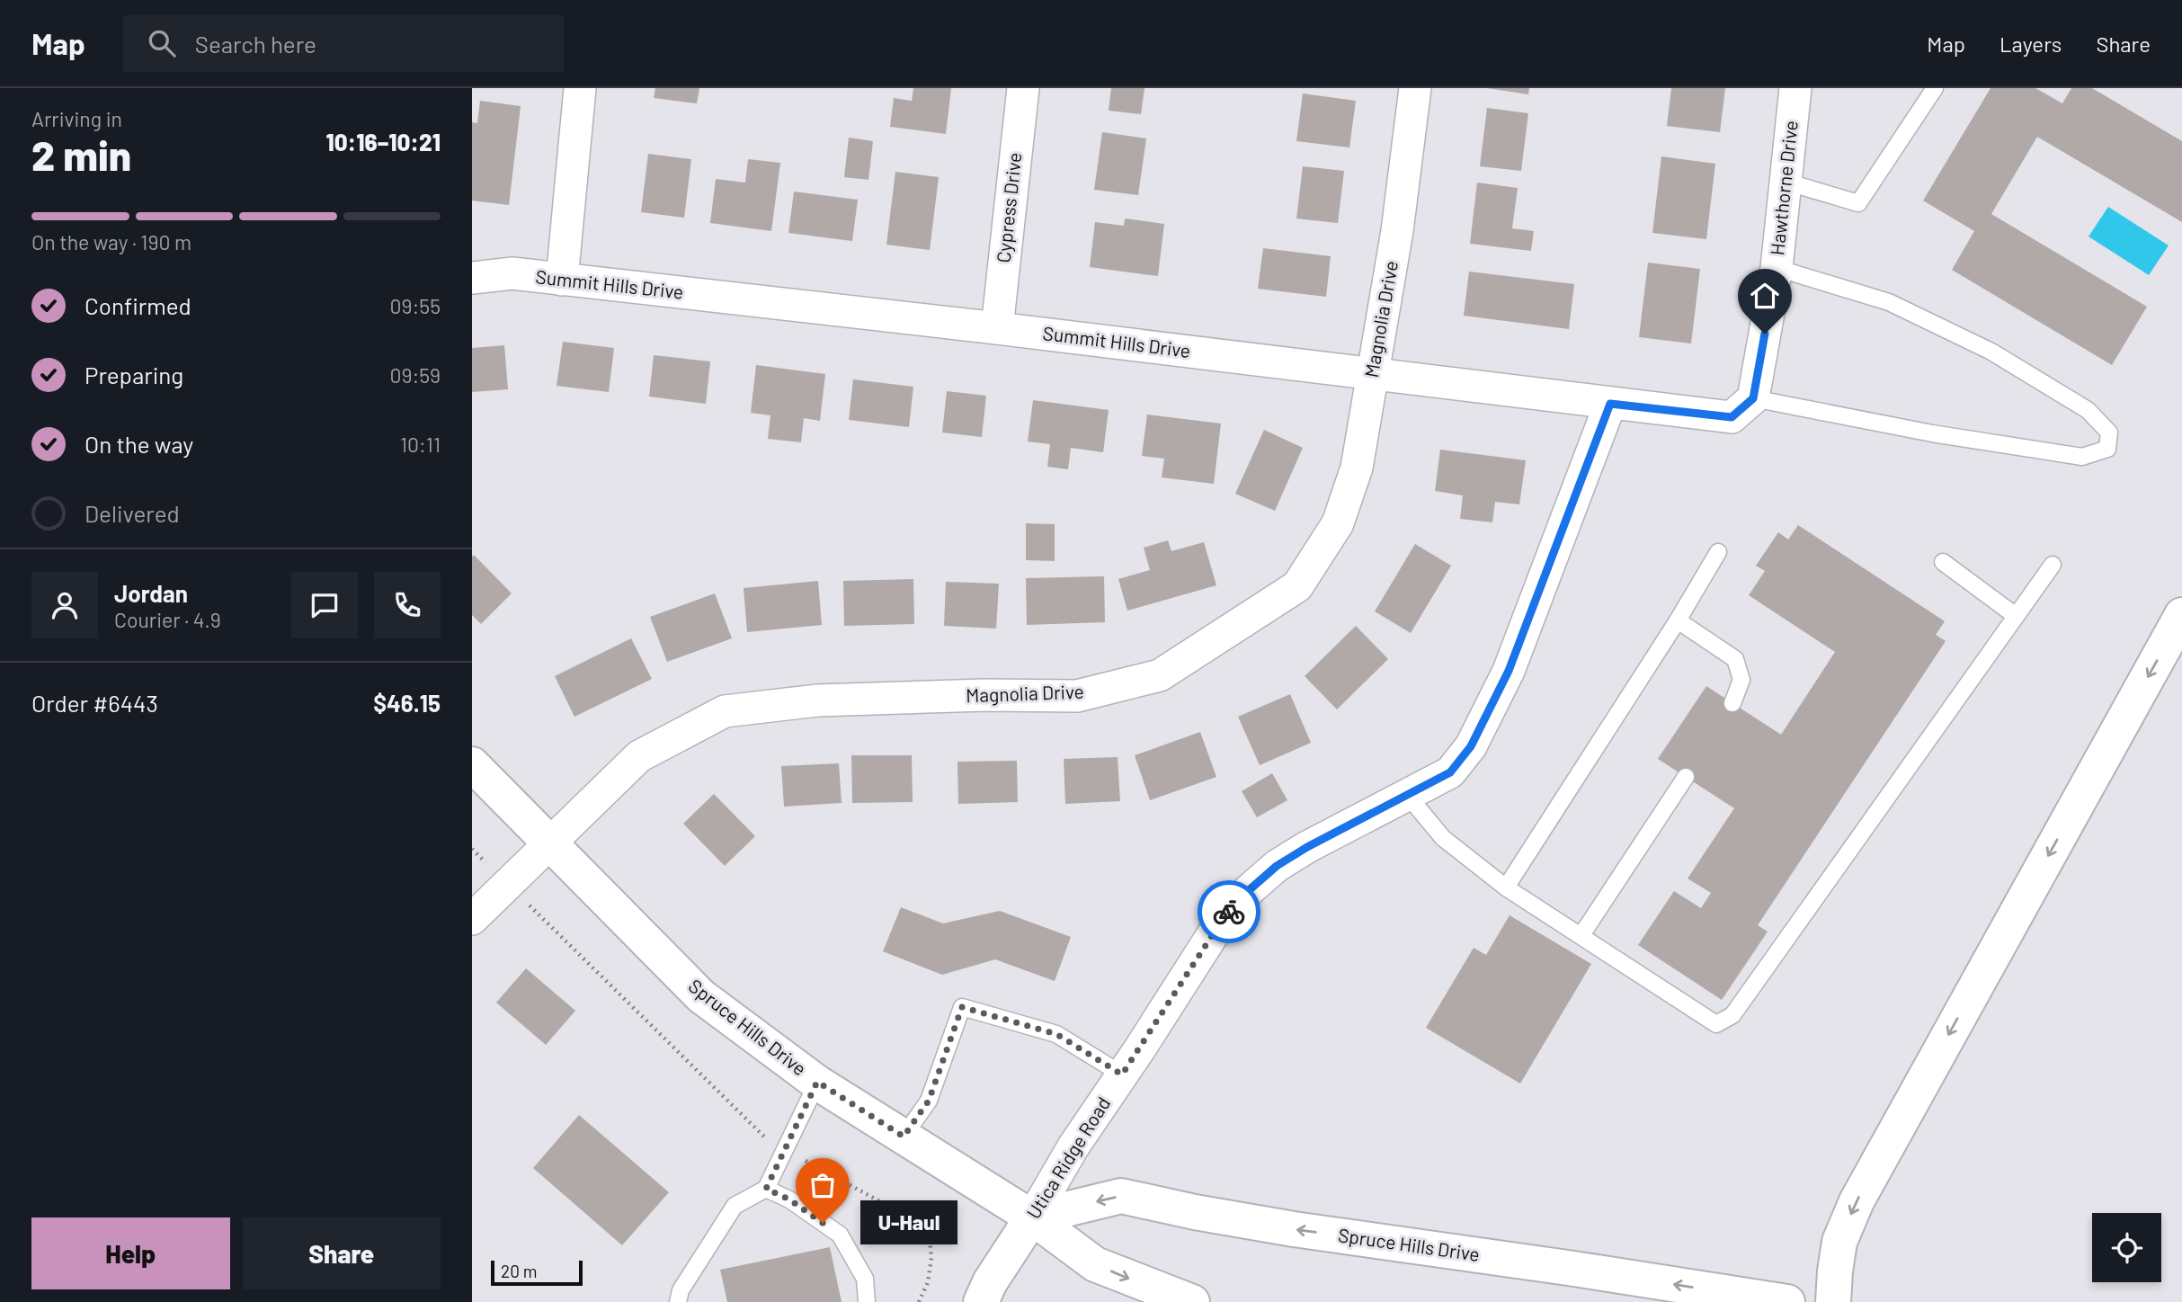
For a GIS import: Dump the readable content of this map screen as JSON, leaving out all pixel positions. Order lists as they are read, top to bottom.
{
  "streets": {
    "main road": ["Spruce Hills Drive", "Utica Ridge Road"],
    "street": [
      "Hawthorne Drive",
      "Cypress Drive",
      "Summit Hills Drive",
      "Magnolia Drive"
    ]
  },
  "crossings": [
    ["Hawthorne Drive", "Summit Hills Drive"],
    ["Cypress Drive", "Summit Hills Drive"],
    ["Summit Hills Drive", "Magnolia Drive"],
    ["Summit Hills Drive", "Utica Ridge Road"],
    ["Magnolia Drive", "Spruce Hills Drive"],
    ["Spruce Hills Drive", "Utica Ridge Road"]
  ],
  "places": ["U-Haul"],
  "scale_bar": "20 m",
  "page": {
    "header": "Map",
    "search": "Search here",
    "nav": ["Map", "Layers", "Share"],
    "heading": ["2 min", "Arriving in", "10:16–10:21"],
    "panel": [
      "Jordan",
      "Courier · 4.9",
      "Order #6443",
      "$46.15"
    ],
    "bar": "On the way · 190 m",
    "list": [
      ["Confirmed", "09:55"],
      ["Preparing", "09:59"],
      ["On the way", "10:11"],
      "Delivered"
    ],
    "bubble": "U-Haul",
    "buttons": ["Help", "Share"],
    "scale": "20 m"
  }
}
